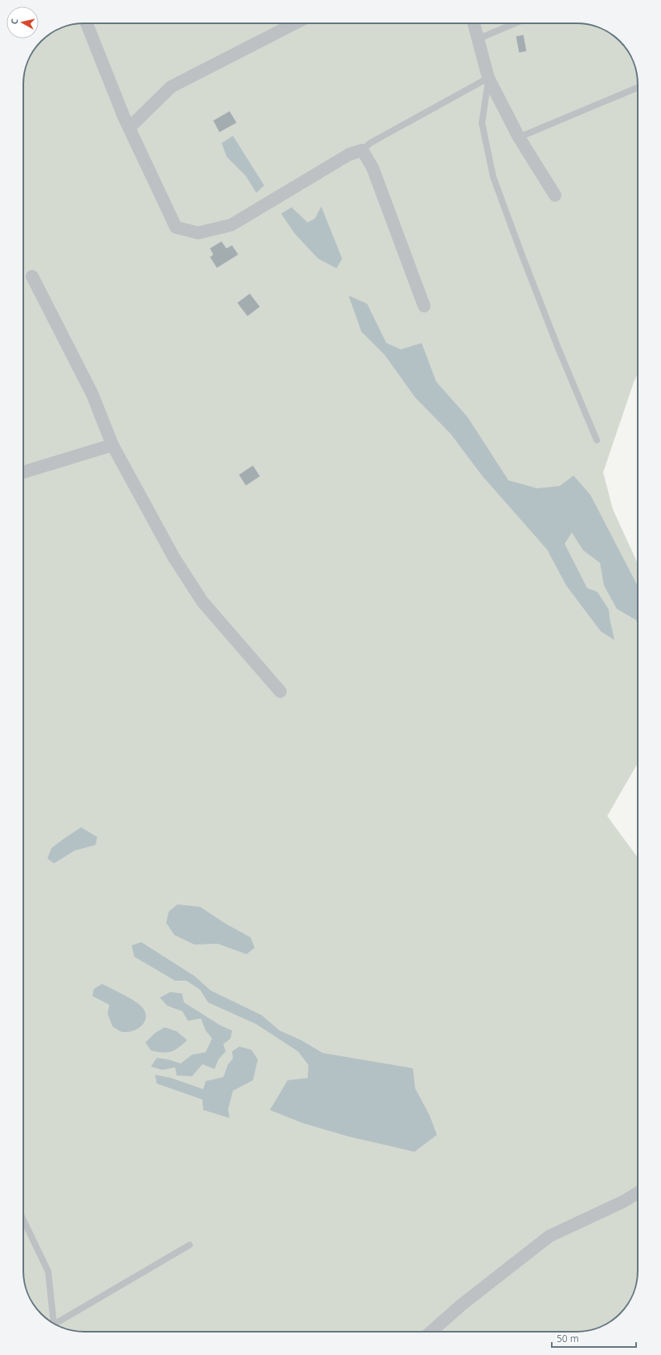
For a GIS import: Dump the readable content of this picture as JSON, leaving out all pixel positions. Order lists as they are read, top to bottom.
{
  "scale_bar": "50 m",
  "north": "left"
}
